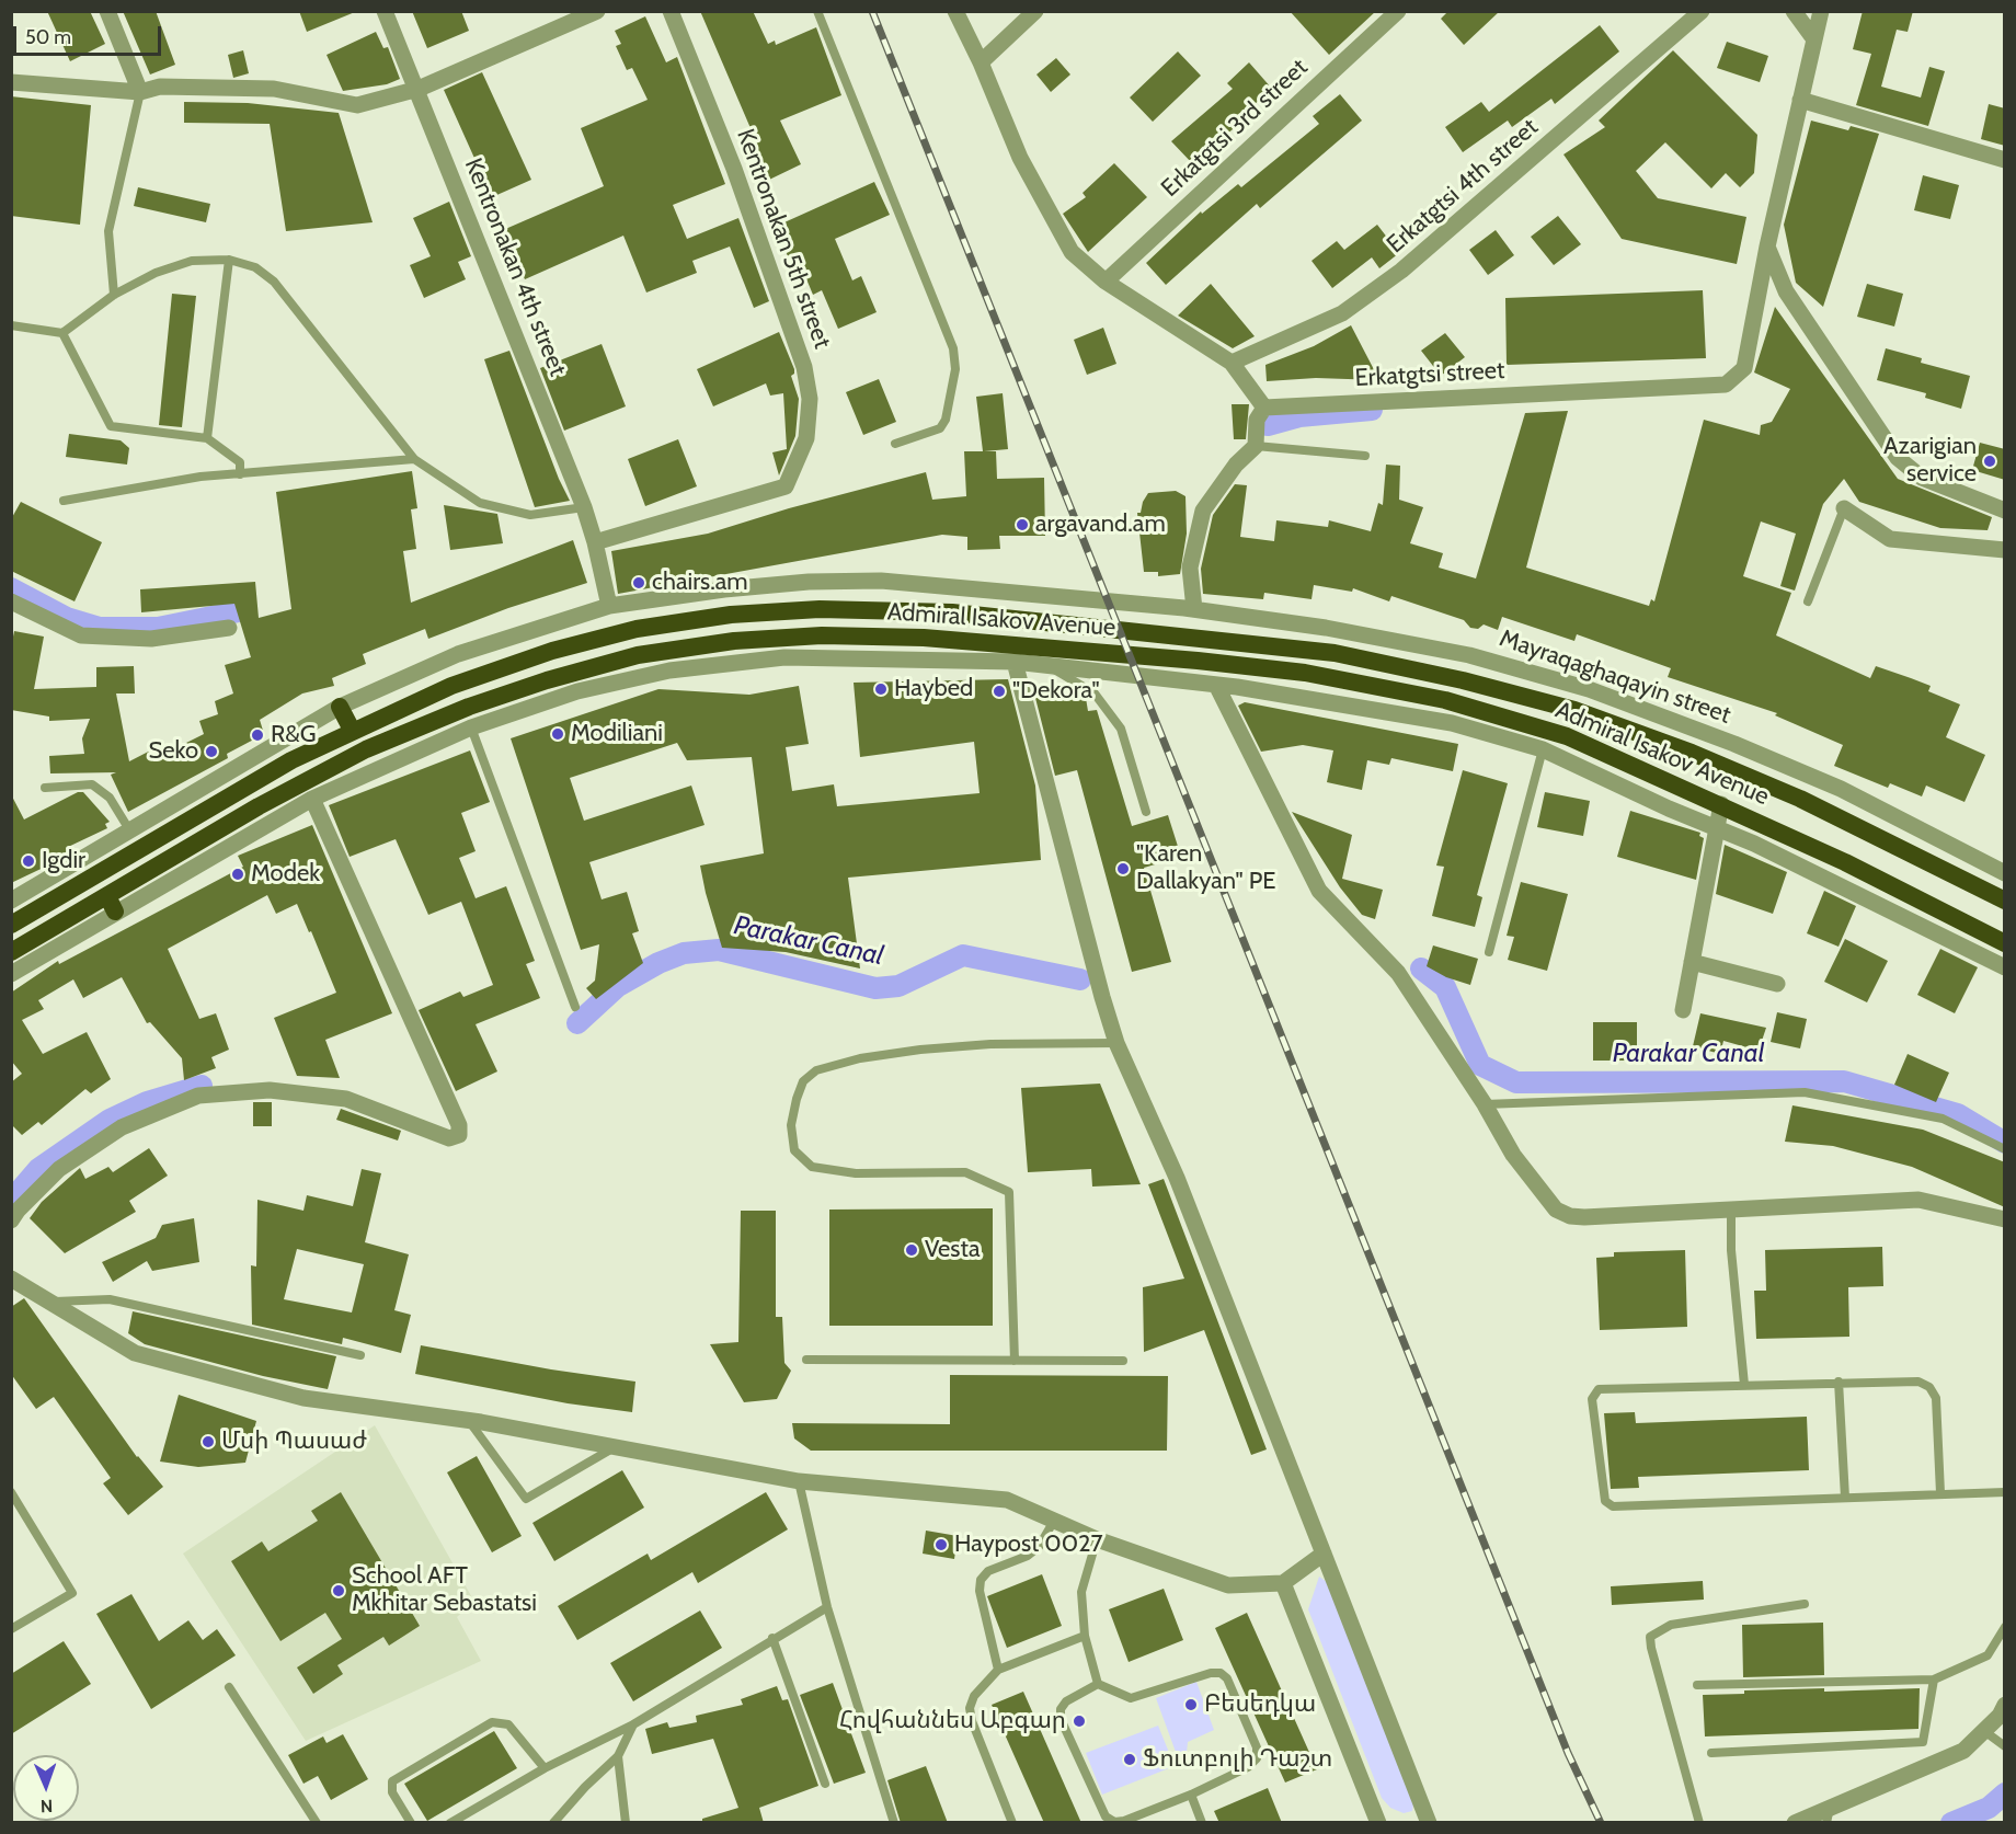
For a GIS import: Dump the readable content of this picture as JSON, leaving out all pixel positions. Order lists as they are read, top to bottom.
{
  "streets": {
    "highway": ["Admiral Isakov Avenue"],
    "street": [
      "Erkatgtsi 3rd street",
      "Erkatgtsi 4th street",
      "Kentronakan 5th street",
      "Kentronakan 4th street",
      "Erkatgtsi street",
      "Mayraqaghaqayin street"
    ]
  },
  "crossings": [
    ["Kentronakan 5th street", "Kentronakan 4th street"],
    ["Kentronakan 4th street", "Mayraqaghaqayin street"]
  ],
  "water": ["Parakar Canal"],
  "places": [
    "Azarigian service",
    "argavand.am",
    "chairs.am",
    "Haybed",
    "\"Dekora\"",
    "Modiliani",
    "R&G",
    "Seko",
    "Igdir",
    "\"Karen Dallakyan\" PE",
    "Modek",
    "Vesta",
    "Մսի Պասաժ",
    "Haypost 0027",
    "School AFT Mkhitar Sebastatsi",
    "Բեսեդկա",
    "Հովհաննես Աբգար",
    "Ֆուտբոլի Դաշտ"
  ],
  "scale_bar": "50 m",
  "north": "bottom"
}
